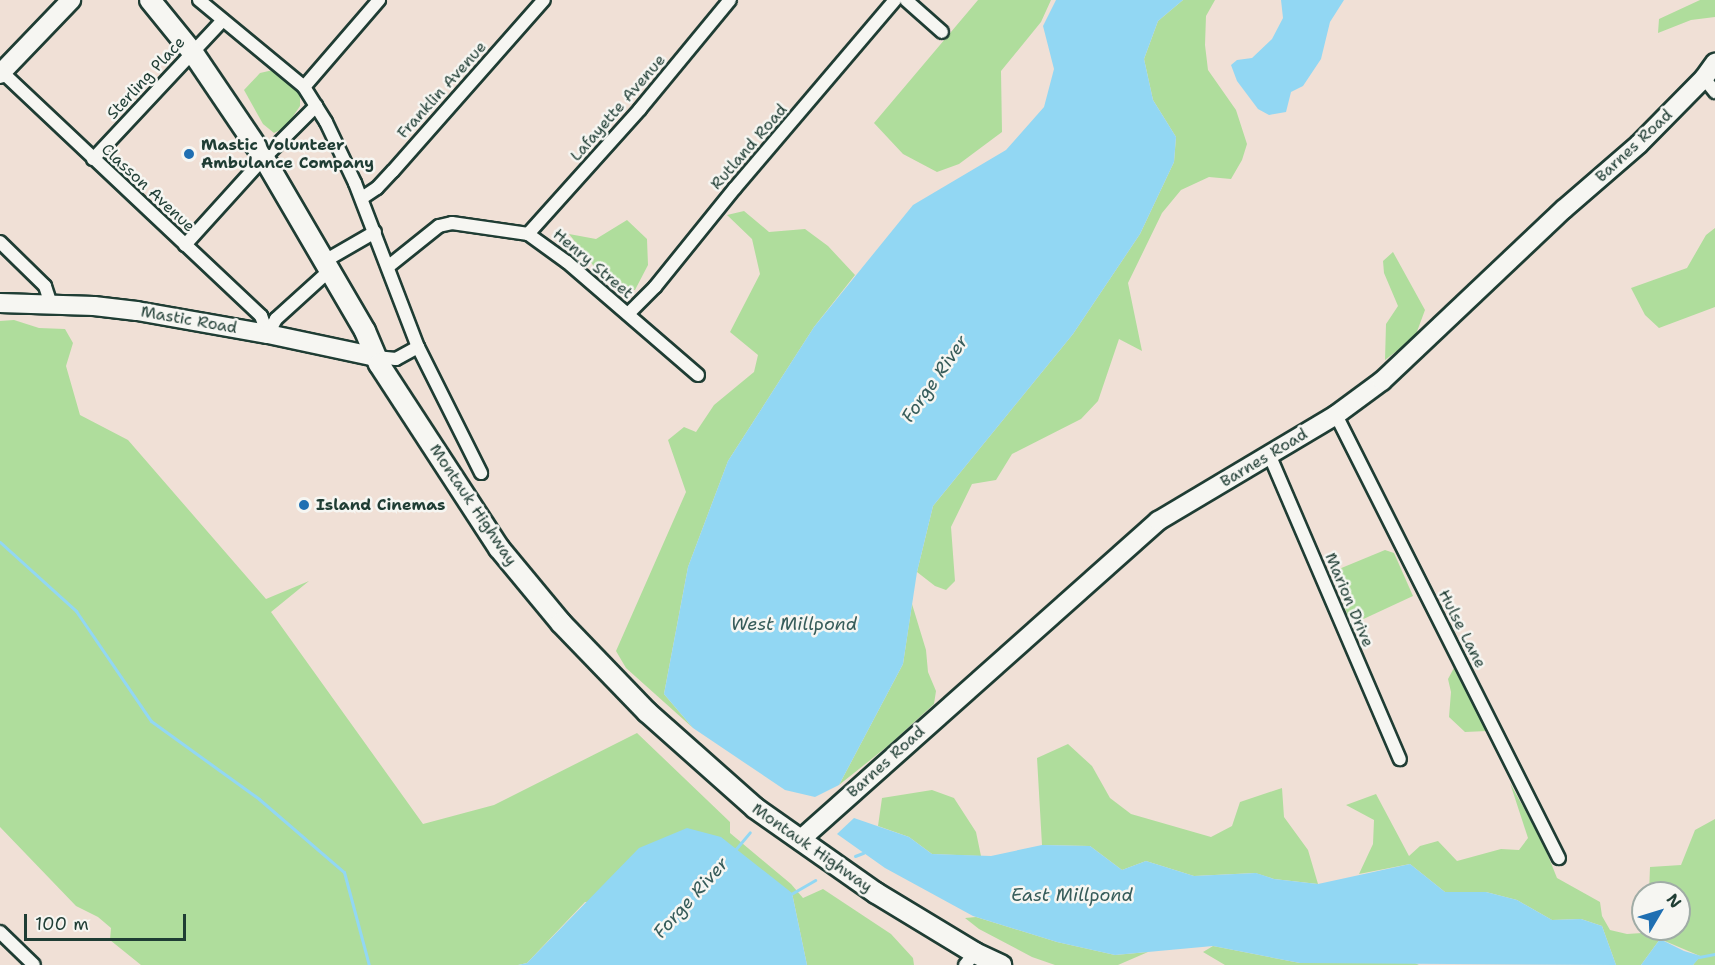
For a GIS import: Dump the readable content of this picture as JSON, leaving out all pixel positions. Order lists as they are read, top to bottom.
{
  "streets": {
    "main road": ["Montauk Highway"],
    "street": [
      "Sterling Place",
      "Franklin Avenue",
      "Lafayette Avenue",
      "Barnes Road",
      "Rutland Road",
      "Classon Avenue",
      "Henry Street",
      "Mastic Road",
      "Marion Drive",
      "Hulse Lane"
    ]
  },
  "crossings": [
    ["Sterling Place", "Classon Avenue"],
    ["Sterling Place", "Montauk Highway"],
    ["Lafayette Avenue", "Henry Street"],
    ["Barnes Road", "Montauk Highway"],
    ["Barnes Road", "Marion Drive"],
    ["Barnes Road", "Hulse Lane"],
    ["Rutland Road", "Henry Street"],
    ["Classon Avenue", "Mastic Road"],
    ["Mastic Road", "Montauk Highway"]
  ],
  "water": ["Forge River", "West Millpond", "East Millpond"],
  "places": ["Mastic Volunteer Ambulance Company", "Island Cinemas"],
  "scale_bar": "100 m",
  "north": "top right"
}
